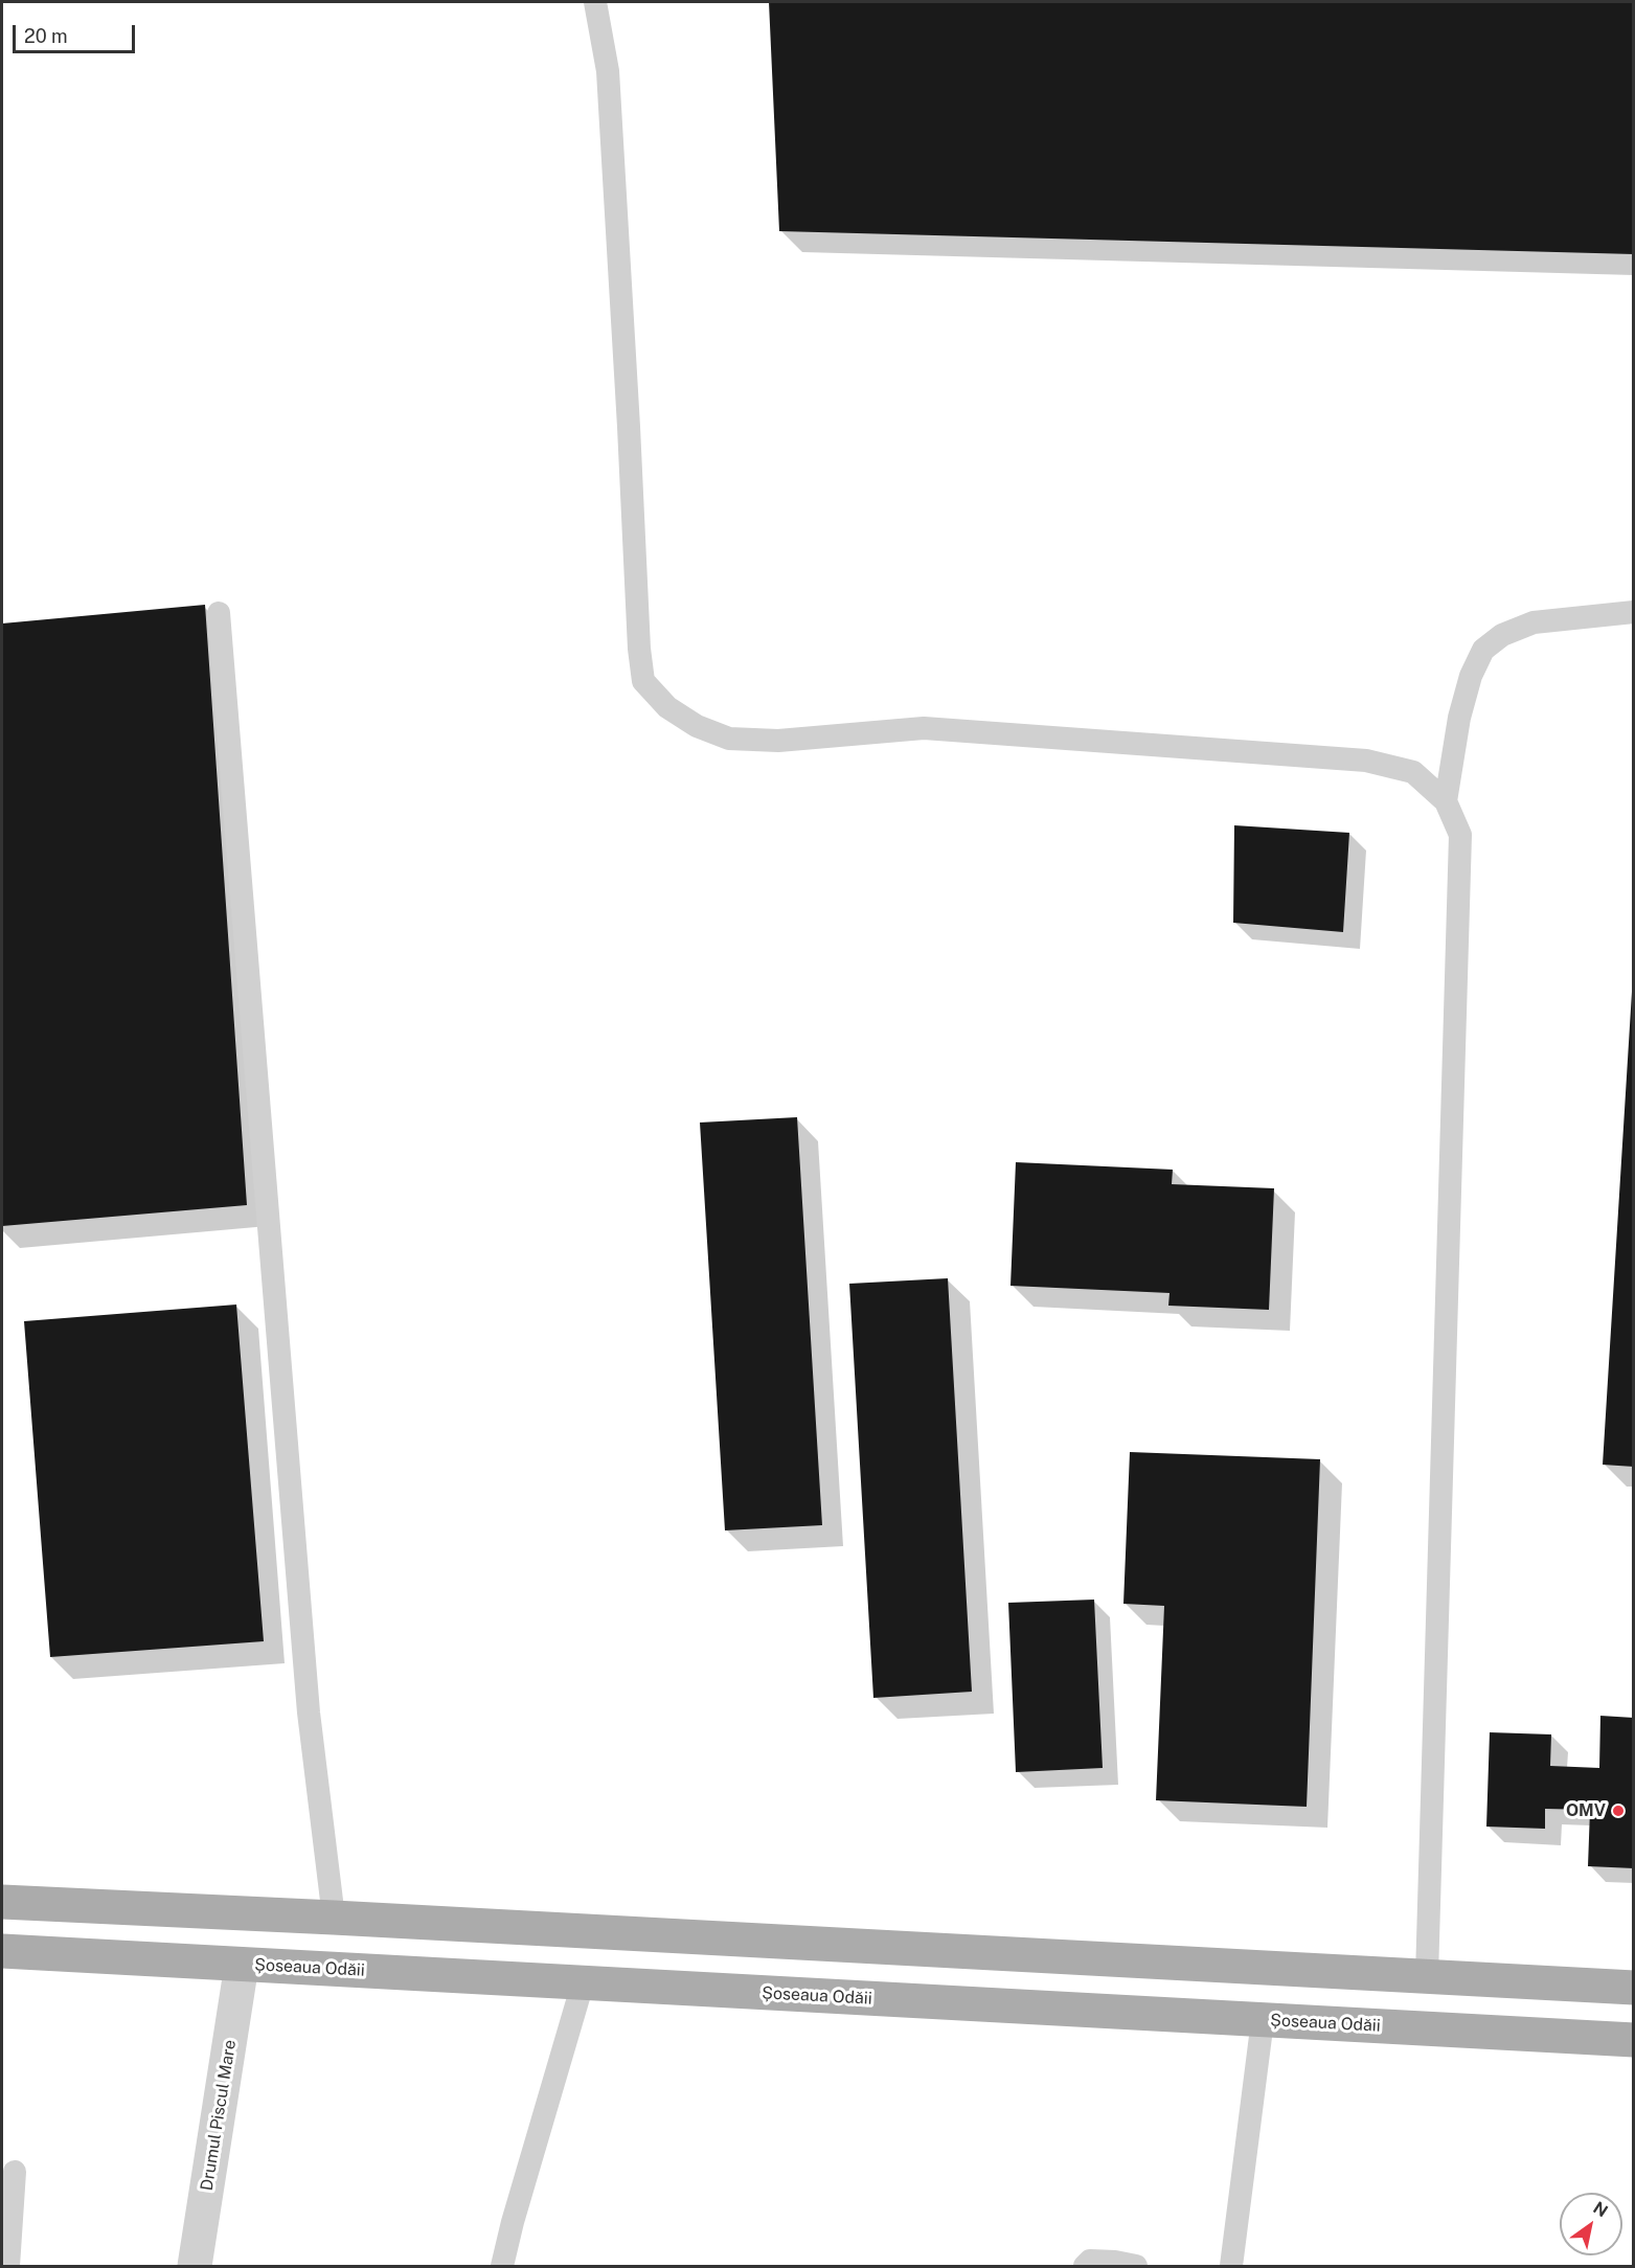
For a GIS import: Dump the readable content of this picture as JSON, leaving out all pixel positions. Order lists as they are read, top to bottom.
{
  "streets": {
    "main road": ["Șoseaua Odăii"],
    "street": ["Drumul Piscul Mare"]
  },
  "crossings": [
    ["Șoseaua Odăii", "Drumul Piscul Mare"]
  ],
  "places": ["OMV"],
  "scale_bar": "20 m",
  "north": "top right"
}
